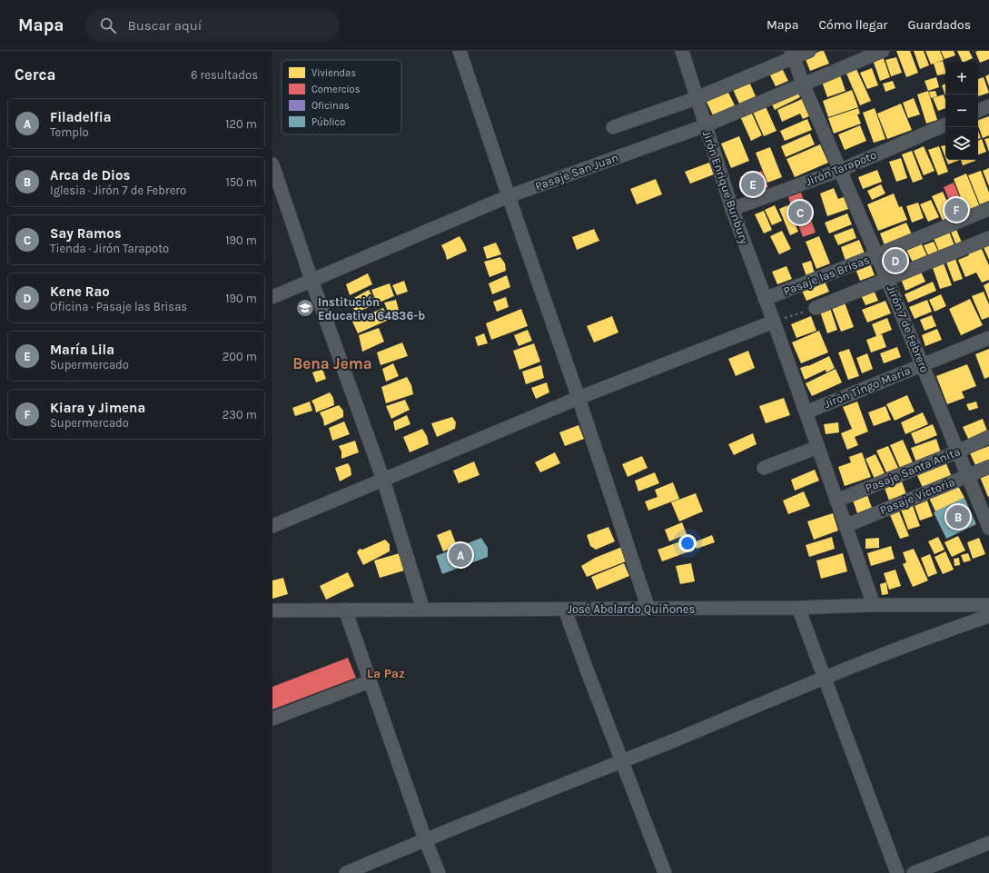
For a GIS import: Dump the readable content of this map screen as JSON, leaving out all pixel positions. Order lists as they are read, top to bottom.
{
  "streets": {
    "street": [
      "Jirón Tarapoto",
      "Pasaje San Juan",
      "Jirón Enrique Bunbury",
      "Pasaje las Brisas",
      "Jirón 7 de Febrero",
      "Jirón Tingo Maria",
      "Pasaje Santa Anita",
      "Pasaje Victoria",
      "José Abelardo Quiñones"
    ]
  },
  "crossings": [
    ["Jirón Tarapoto", "Jirón Enrique Bunbury"],
    ["Jirón Tarapoto", "Jirón 7 de Febrero"],
    ["Pasaje San Juan", "Jirón Enrique Bunbury"],
    ["Pasaje San Juan", "Jirón 7 de Febrero"],
    ["Jirón Enrique Bunbury", "Pasaje las Brisas"],
    ["Jirón Enrique Bunbury", "Jirón Tingo Maria"],
    ["Jirón Enrique Bunbury", "Pasaje Santa Anita"],
    ["Jirón Enrique Bunbury", "Pasaje Victoria"],
    ["Jirón Enrique Bunbury", "José Abelardo Quiñones"],
    ["Pasaje las Brisas", "Jirón 7 de Febrero"],
    ["Jirón 7 de Febrero", "Jirón Tingo Maria"],
    ["Jirón 7 de Febrero", "Pasaje Santa Anita"],
    ["Jirón 7 de Febrero", "Pasaje Victoria"]
  ],
  "districts": ["Bena Jema", "La Paz"],
  "places": {
    "school or university": ["Institución Educativa 64836-b"]
  },
  "legend": [
    "Viviendas",
    "Comercios",
    "Oficinas",
    "Público"
  ],
  "page": {
    "header": "Mapa",
    "search": "Buscar aquí",
    "nav": ["Mapa", "Cómo llegar", "Guardados"],
    "heading": ["Cerca", "6 resultados"],
    "map_buttons": ["+", "−"],
    "list": [
      {
        "mark": "A",
        "name": "Filadelfia",
        "note": "Templo",
        "value": "120 m"
      },
      {
        "mark": "B",
        "name": "Arca de Dios",
        "note": "Iglesia · Jirón 7 de Febrero",
        "value": "150 m"
      },
      {
        "mark": "C",
        "name": "Say Ramos",
        "note": "Tienda · Jirón Tarapoto",
        "value": "190 m"
      },
      {
        "mark": "D",
        "name": "Kene Rao",
        "note": "Oficina · Pasaje las Brisas",
        "value": "190 m"
      },
      {
        "mark": "E",
        "name": "María Lila",
        "note": "Supermercado",
        "value": "200 m"
      },
      {
        "mark": "F",
        "name": "Kiara y Jimena",
        "note": "Supermercado",
        "value": "230 m"
      }
    ],
    "pins": [
      "E",
      "F",
      "C",
      "D",
      "B",
      "A"
    ]
  }
}
